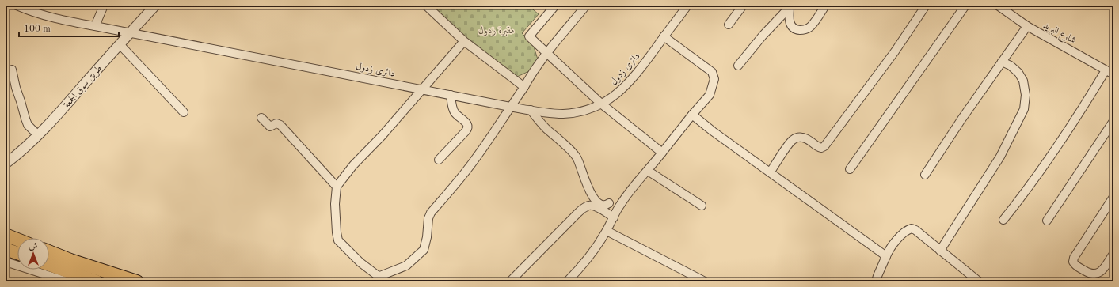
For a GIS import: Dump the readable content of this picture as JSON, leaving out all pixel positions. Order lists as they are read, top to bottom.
{
  "streets": {
    "street": ["شارع البريد", "دائرى زدول", "طريق سوق الجمعة"]
  },
  "crossings": [
    ["دائرى زدول", "طريق سوق الجمعة"]
  ],
  "parks": ["مقبرة زدول"],
  "scale_bar": "100 m",
  "north": "top"
}
